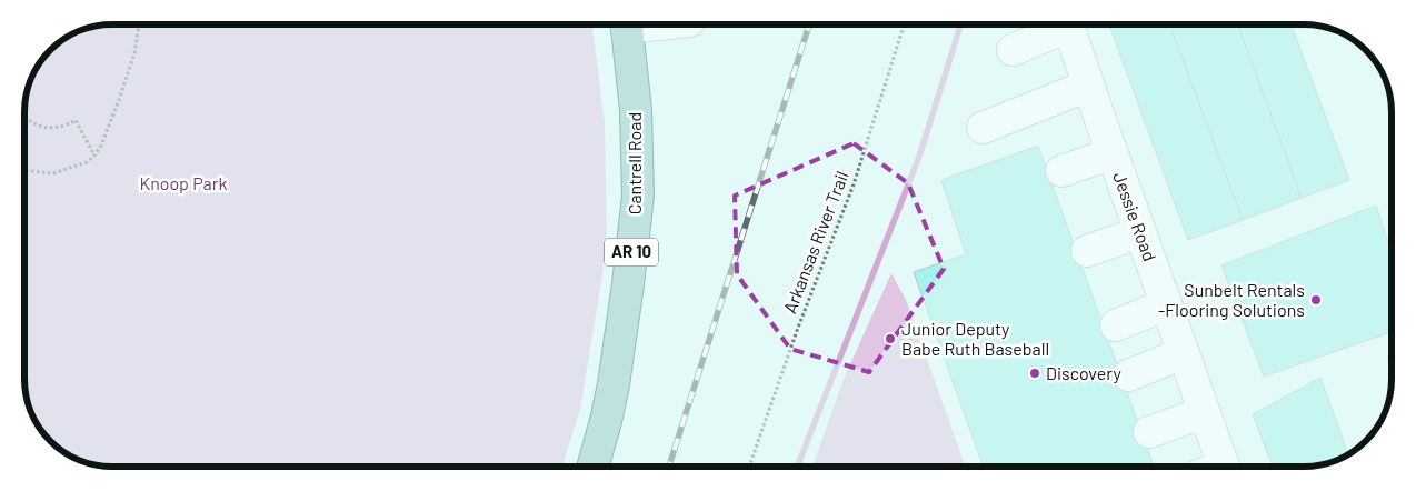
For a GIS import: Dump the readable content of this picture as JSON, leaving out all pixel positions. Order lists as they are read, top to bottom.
{
  "streets": {
    "main road": ["Cantrell Road", "AR 10"],
    "street": ["Jessie Road"],
    "path": ["Arkansas River Trail"]
  },
  "parks": ["Knoop Park"],
  "places": ["Sunbelt Rentals -Flooring Solutions", "Junior Deputy Babe Ruth Baseball", "Discovery"]
}
